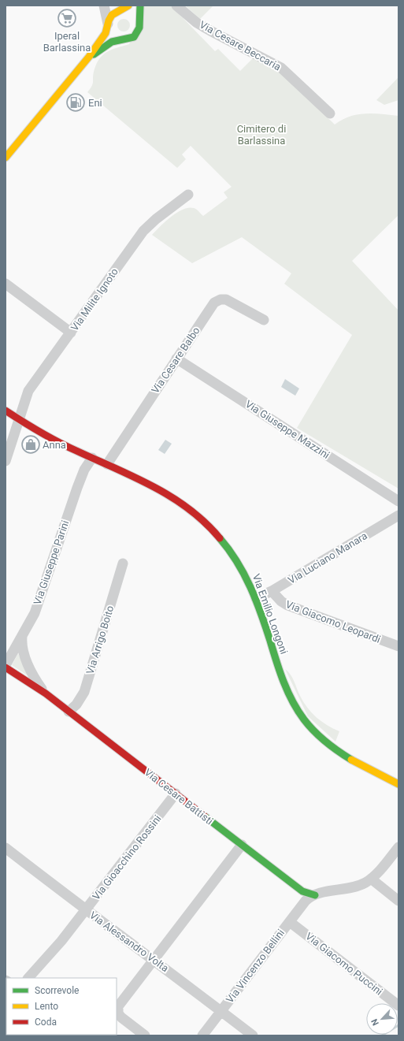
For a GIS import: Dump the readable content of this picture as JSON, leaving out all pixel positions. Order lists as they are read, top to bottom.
{
  "streets": {
    "street": [
      "Via Cesare Beccaria",
      "Via Milite Ignoto",
      "Via Cesare Balbo",
      "Via Giuseppe Mazzini",
      "Via Luciano Manara",
      "Via Giuseppe Parini",
      "Via Emilio Longoni",
      "Via Giacomo Leopardi",
      "Via Arrigo Boito",
      "Via Cesare Battisti",
      "Via Gioacchino Rossini",
      "Via Alessandro Volta",
      "Via Giacomo Puccini",
      "Via Vincenzo Bellini"
    ]
  },
  "crossings": [
    ["Via Milite Ignoto", "Via Emilio Longoni"],
    ["Via Cesare Balbo", "Via Giuseppe Mazzini"],
    ["Via Cesare Balbo", "Via Emilio Longoni"],
    ["Via Luciano Manara", "Via Emilio Longoni"],
    ["Via Luciano Manara", "Via Giacomo Leopardi"],
    ["Via Giuseppe Parini", "Via Emilio Longoni"],
    ["Via Giuseppe Parini", "Via Cesare Battisti"],
    ["Via Arrigo Boito", "Via Cesare Battisti"],
    ["Via Cesare Battisti", "Via Gioacchino Rossini"],
    ["Via Cesare Battisti", "Via Vincenzo Bellini"],
    ["Via Gioacchino Rossini", "Via Alessandro Volta"],
    ["Via Alessandro Volta", "Via Vincenzo Bellini"],
    ["Via Giacomo Puccini", "Via Vincenzo Bellini"]
  ],
  "parks": ["Cimitero di Barlassina"],
  "places": {
    "supermarket": ["Iperal Barlassina"],
    "fuel station": ["Eni"],
    "shop": ["Anna"]
  },
  "legend": ["Scorrevole", "Lento", "Coda"],
  "north": "bottom left"
}
